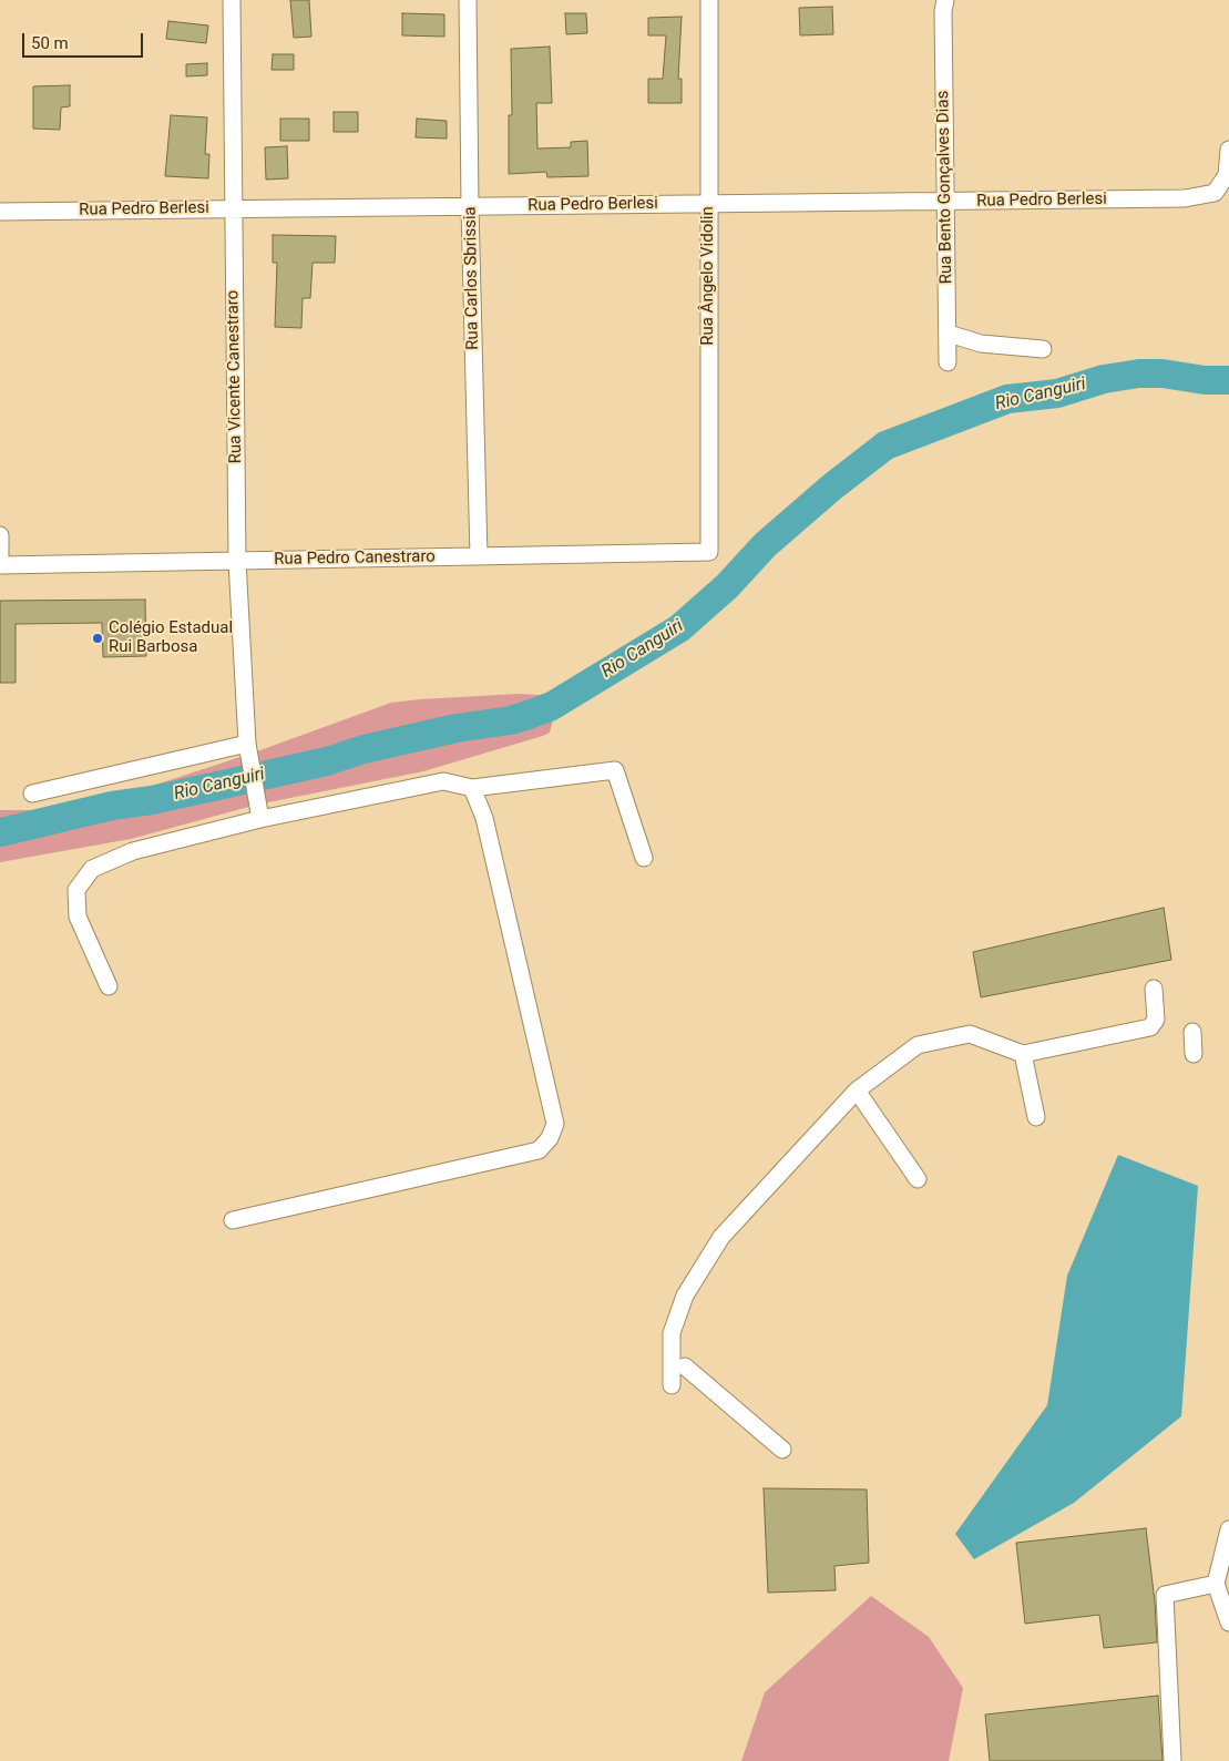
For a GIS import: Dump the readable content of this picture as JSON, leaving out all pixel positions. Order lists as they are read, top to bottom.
{
  "streets": {
    "street": [
      "Rua Bento Gonçalves Dias",
      "Rua Pedro Berlesi",
      "Rua Ângelo Vidolin",
      "Rua Carlos Sbrissia",
      "Rua Vicente Canestraro",
      "Rua Pedro Canestraro"
    ]
  },
  "crossings": [
    ["Rua Bento Gonçalves Dias", "Rua Pedro Berlesi"],
    ["Rua Pedro Berlesi", "Rua Ângelo Vidolin"],
    ["Rua Pedro Berlesi", "Rua Carlos Sbrissia"],
    ["Rua Pedro Berlesi", "Rua Vicente Canestraro"],
    ["Rua Ângelo Vidolin", "Rua Pedro Canestraro"],
    ["Rua Carlos Sbrissia", "Rua Pedro Canestraro"],
    ["Rua Vicente Canestraro", "Rua Pedro Canestraro"]
  ],
  "water": ["Rio Canguiri"],
  "places": ["Colégio Estadual Rui Barbosa"],
  "scale_bar": "50 m"
}
